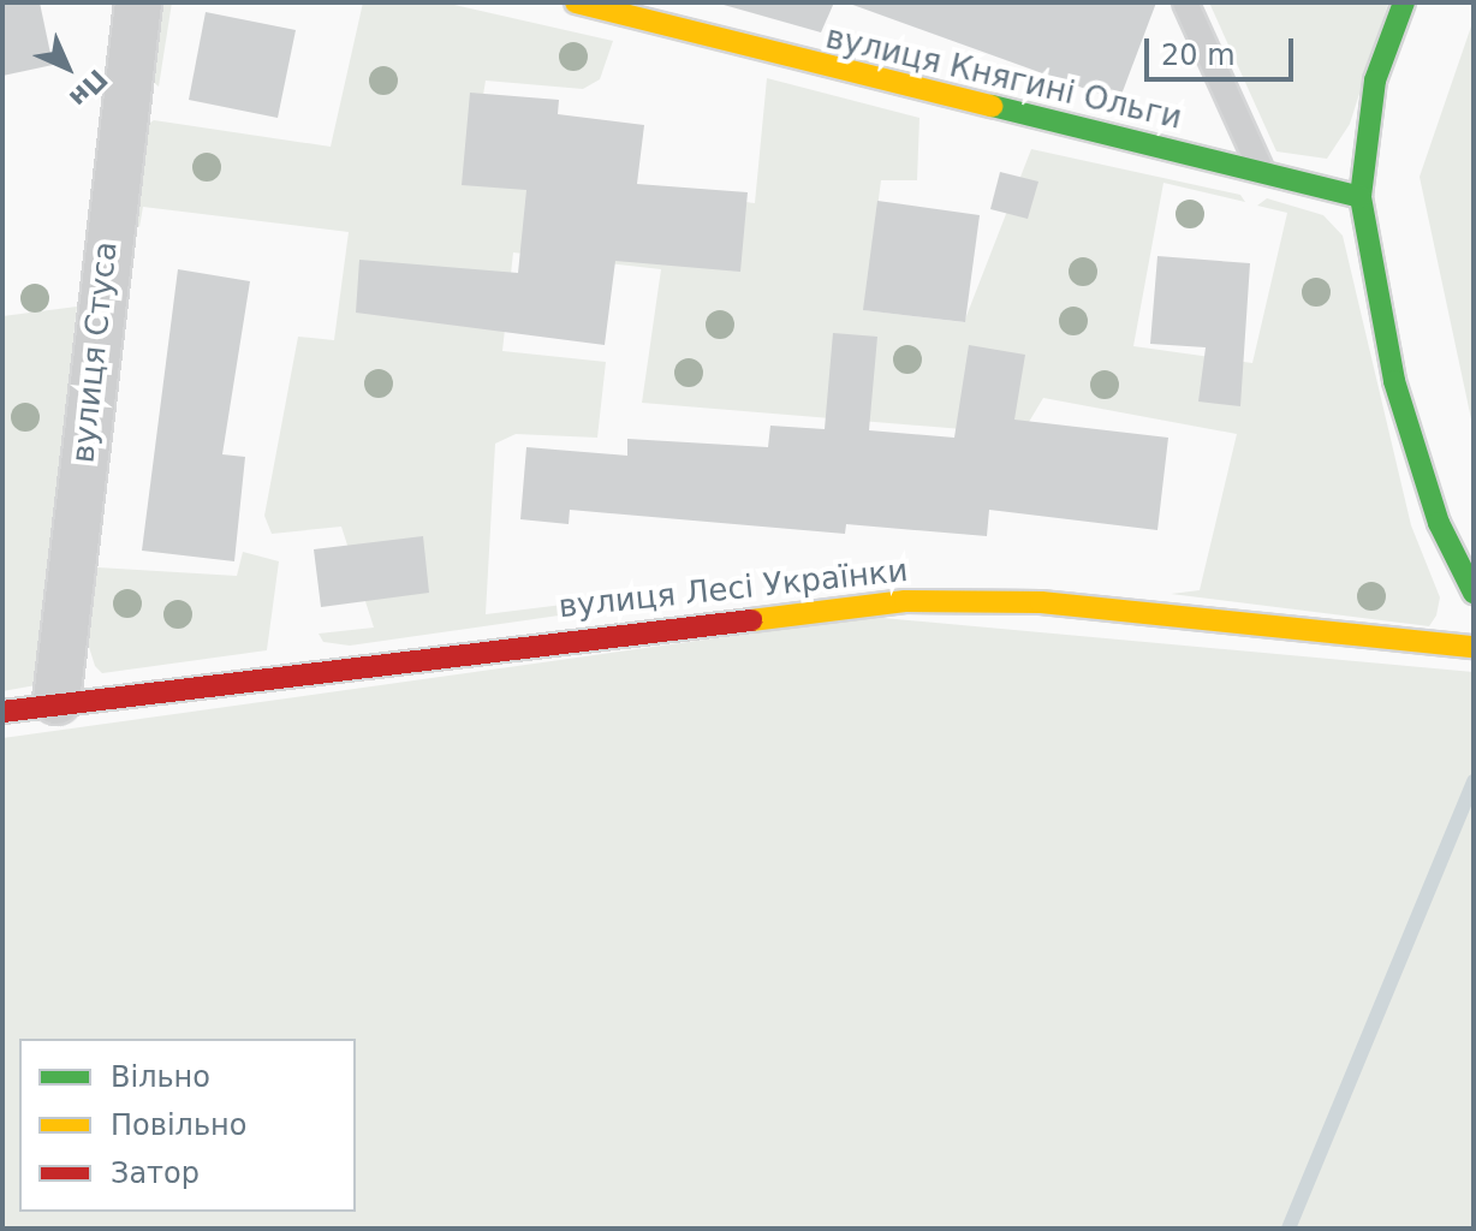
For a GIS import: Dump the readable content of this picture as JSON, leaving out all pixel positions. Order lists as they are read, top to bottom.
{
  "streets": {
    "street": ["вулиця Княгині Ольги", "вулиця Стуса", "вулиця Лесі Українки"]
  },
  "crossings": [
    ["вулиця Стуса", "вулиця Лесі Українки"]
  ],
  "legend": ["Вільно", "Повільно", "Затор"],
  "scale_bar": "20 m",
  "north": "bottom right"
}
